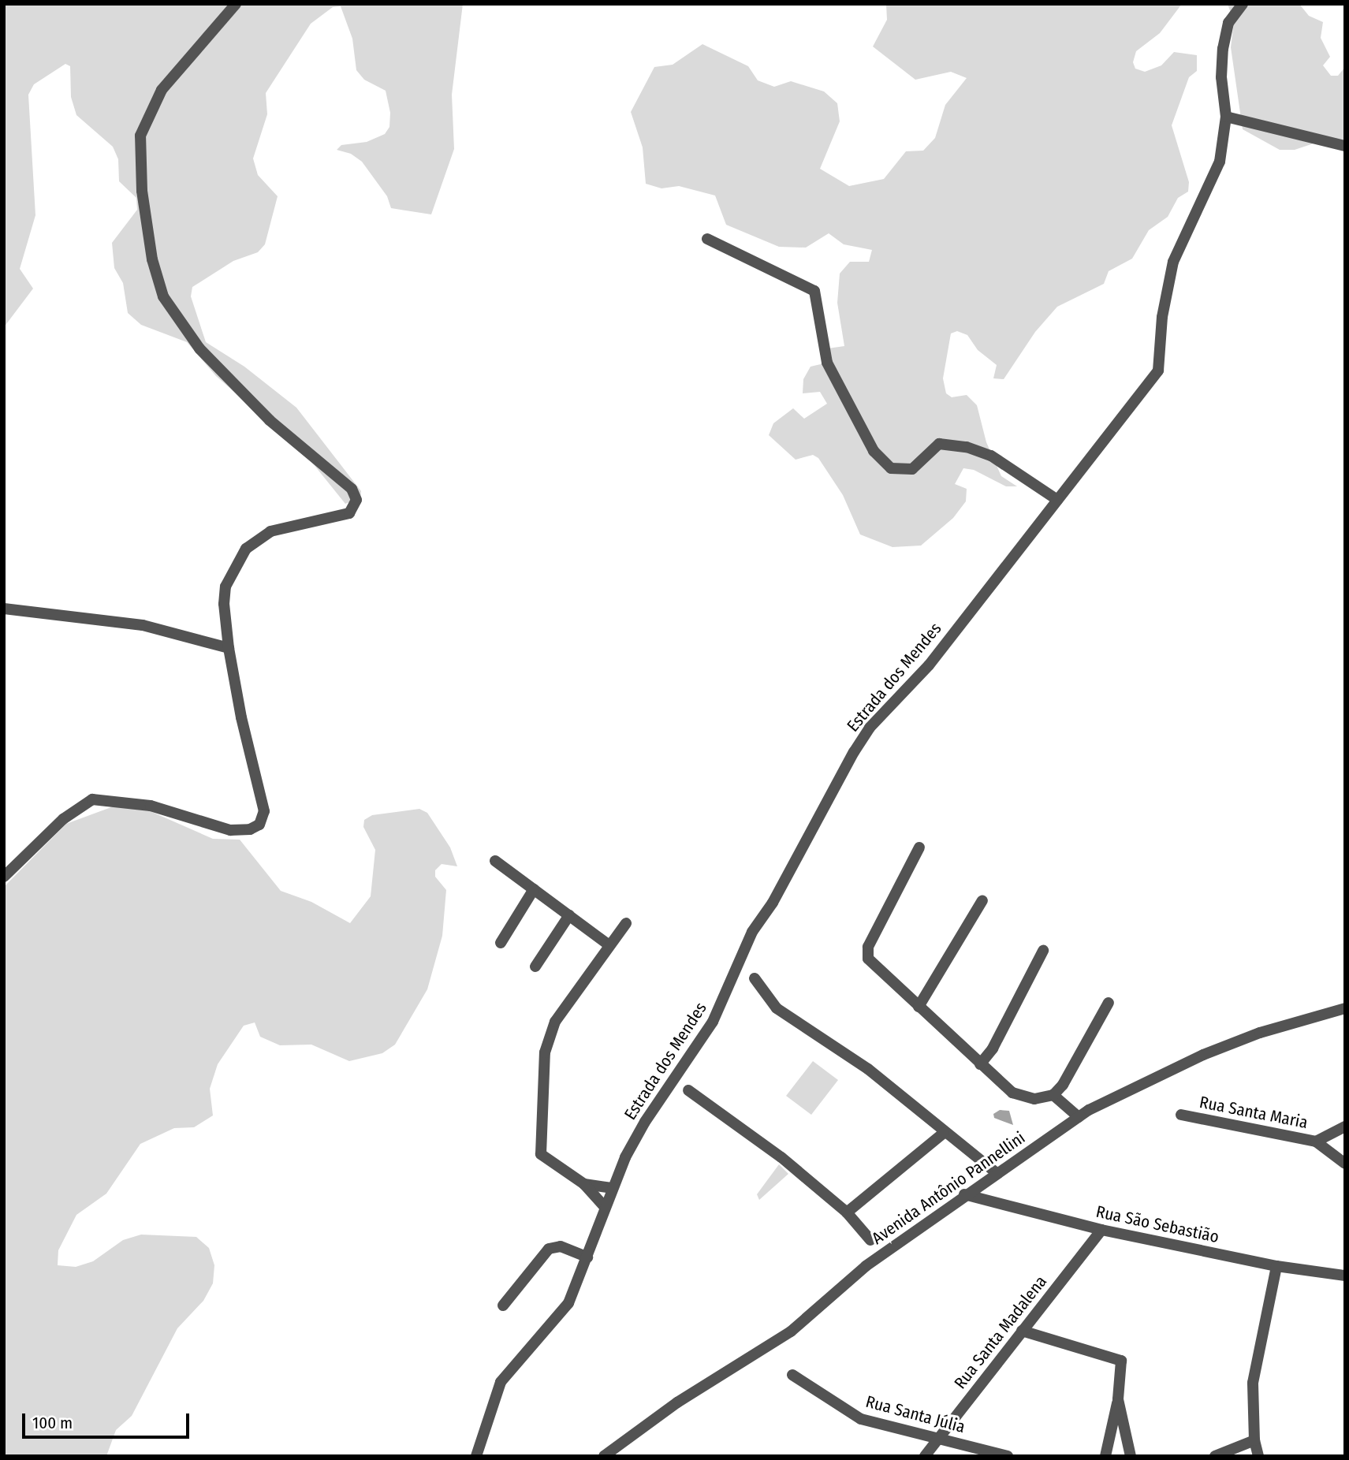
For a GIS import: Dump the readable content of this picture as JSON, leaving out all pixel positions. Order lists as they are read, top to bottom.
{
  "streets": {
    "street": [
      "Estrada dos Mendes",
      "Rua Santa Maria",
      "Avenida Antônio Pannellini",
      "Rua São Sebastião",
      "Rua Santa Madalena",
      "Rua Santa Júlia"
    ]
  },
  "crossings": [
    ["Avenida Antônio Pannellini", "Rua São Sebastião"],
    ["Rua São Sebastião", "Rua Santa Madalena"],
    ["Rua Santa Madalena", "Rua Santa Júlia"]
  ],
  "scale_bar": "100 m"
}
